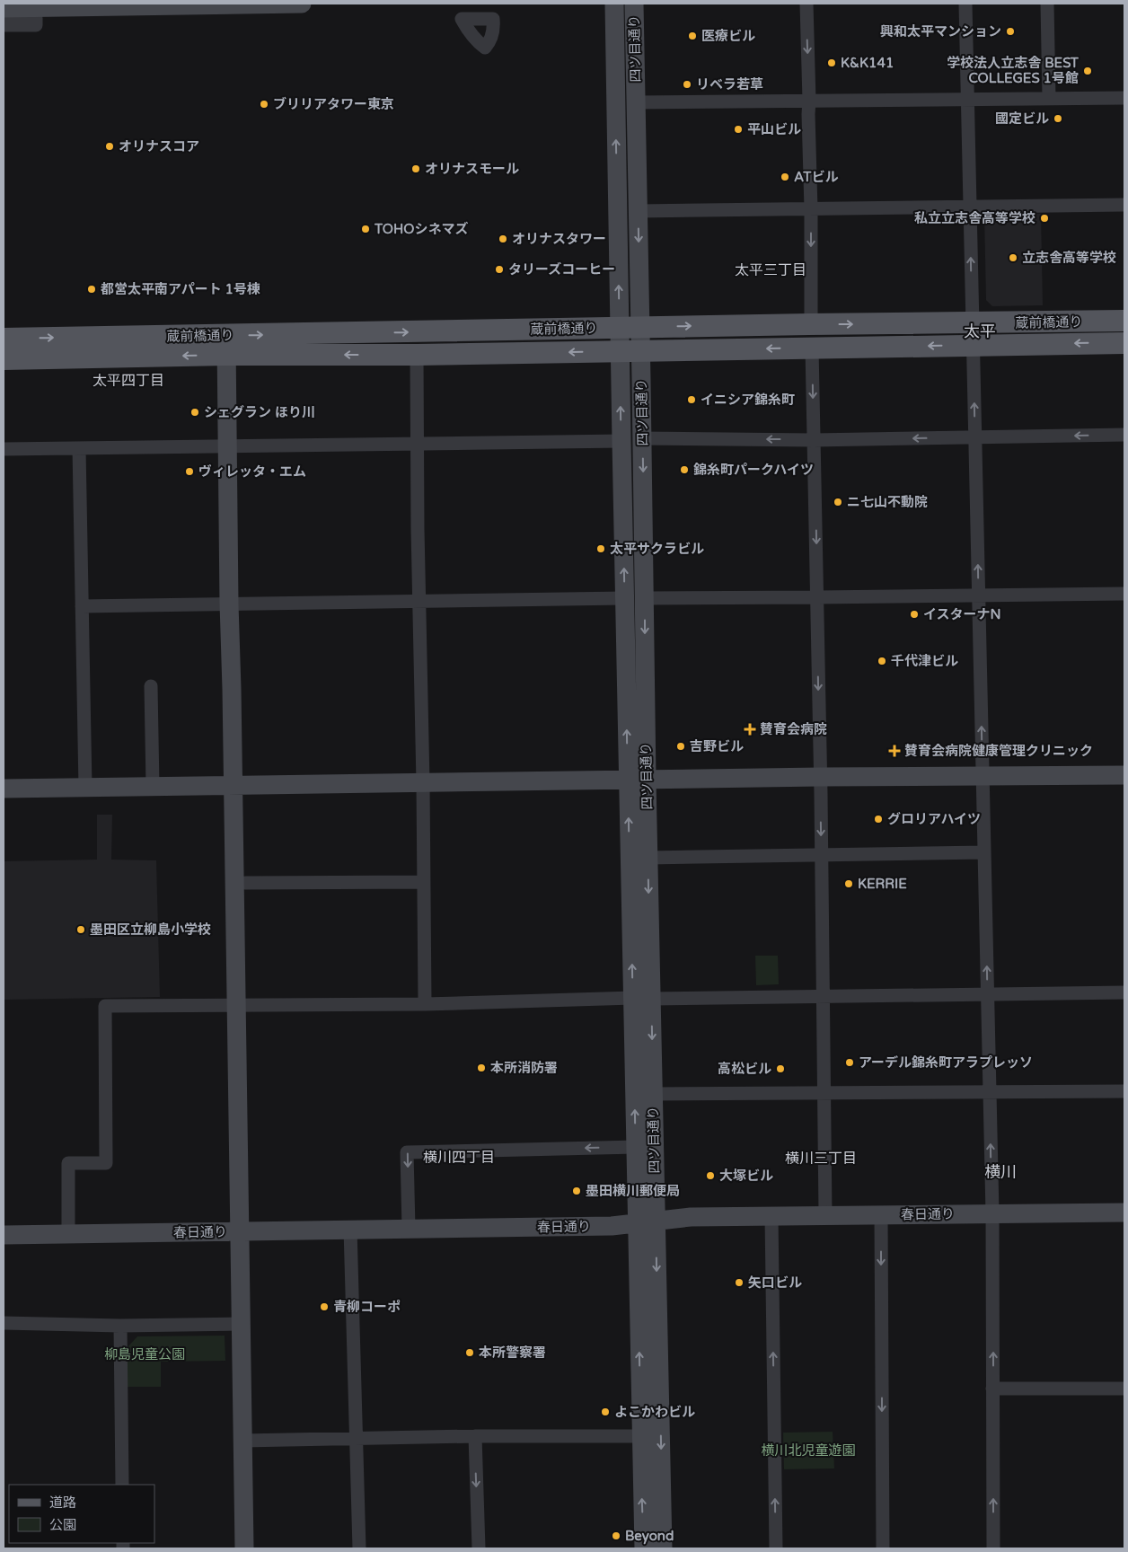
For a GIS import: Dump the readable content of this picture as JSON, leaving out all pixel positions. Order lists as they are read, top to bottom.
{
  "streets": {
    "main road": ["蔵前橋通り"],
    "street": ["四ツ目通り", "春日通り"]
  },
  "crossings": [
    ["四ツ目通り", "蔵前橋通り"],
    ["四ツ目通り", "春日通り"]
  ],
  "districts": [
    "太平三丁目",
    "太平",
    "太平四丁目",
    "横川四丁目",
    "横川三丁目",
    "横川"
  ],
  "parks": ["柳島児童公園", "横川北児童遊園"],
  "places": {
    "other": [
      "興和太平マンション",
      "医療ビル",
      "K&K141",
      "学校法人立志舎 BEST COLLEGES 1号館",
      "リベラ若草",
      "ブリリアタワー東京",
      "國定ビル",
      "平山ビル",
      "オリナスコア",
      "オリナスモール",
      "ATビル",
      "私立立志舎高等学校",
      "TOHOシネマズ",
      "オリナスタワー",
      "立志舎高等学校",
      "タリーズコーヒー",
      "都営太平南アパート 1号棟",
      "イニシア錦糸町",
      "シェグラン ほり川",
      "錦糸町パークハイツ",
      "ヴィレッタ・エム",
      "ニ七山不動院",
      "太平サクラビル",
      "イスターナN",
      "千代津ビル",
      "吉野ビル",
      "グロリアハイツ",
      "KERRIE",
      "墨田区立柳島小学校",
      "アーデル錦糸町アラプレッソ",
      "本所消防署",
      "高松ビル",
      "大塚ビル",
      "墨田横川郵便局",
      "矢口ビル",
      "青柳コーポ",
      "本所警察署",
      "よこかわビル",
      "Beyond"
    ],
    "health": ["賛育会病院", "賛育会病院健康管理クリニック"]
  },
  "legend": ["道路", "公園"]
}
